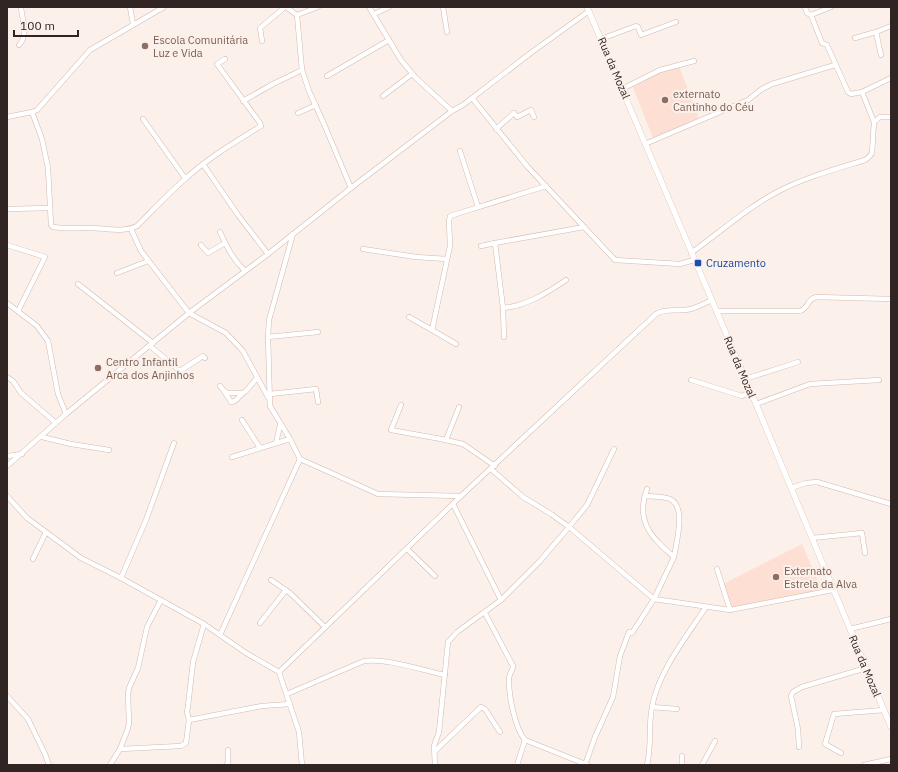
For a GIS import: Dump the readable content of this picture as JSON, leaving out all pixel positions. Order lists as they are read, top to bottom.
{
  "streets": {
    "main road": ["Rua da Mozal"]
  },
  "places": {
    "other": [
      "Escola Comunitária Luz e Vida",
      "externato Cantinho do Céu",
      "Centro Infantil Arca dos Anjinhos",
      "Externato Estrela da Alva"
    ],
    "transit": ["Cruzamento"]
  },
  "scale_bar": "100 m"
}
